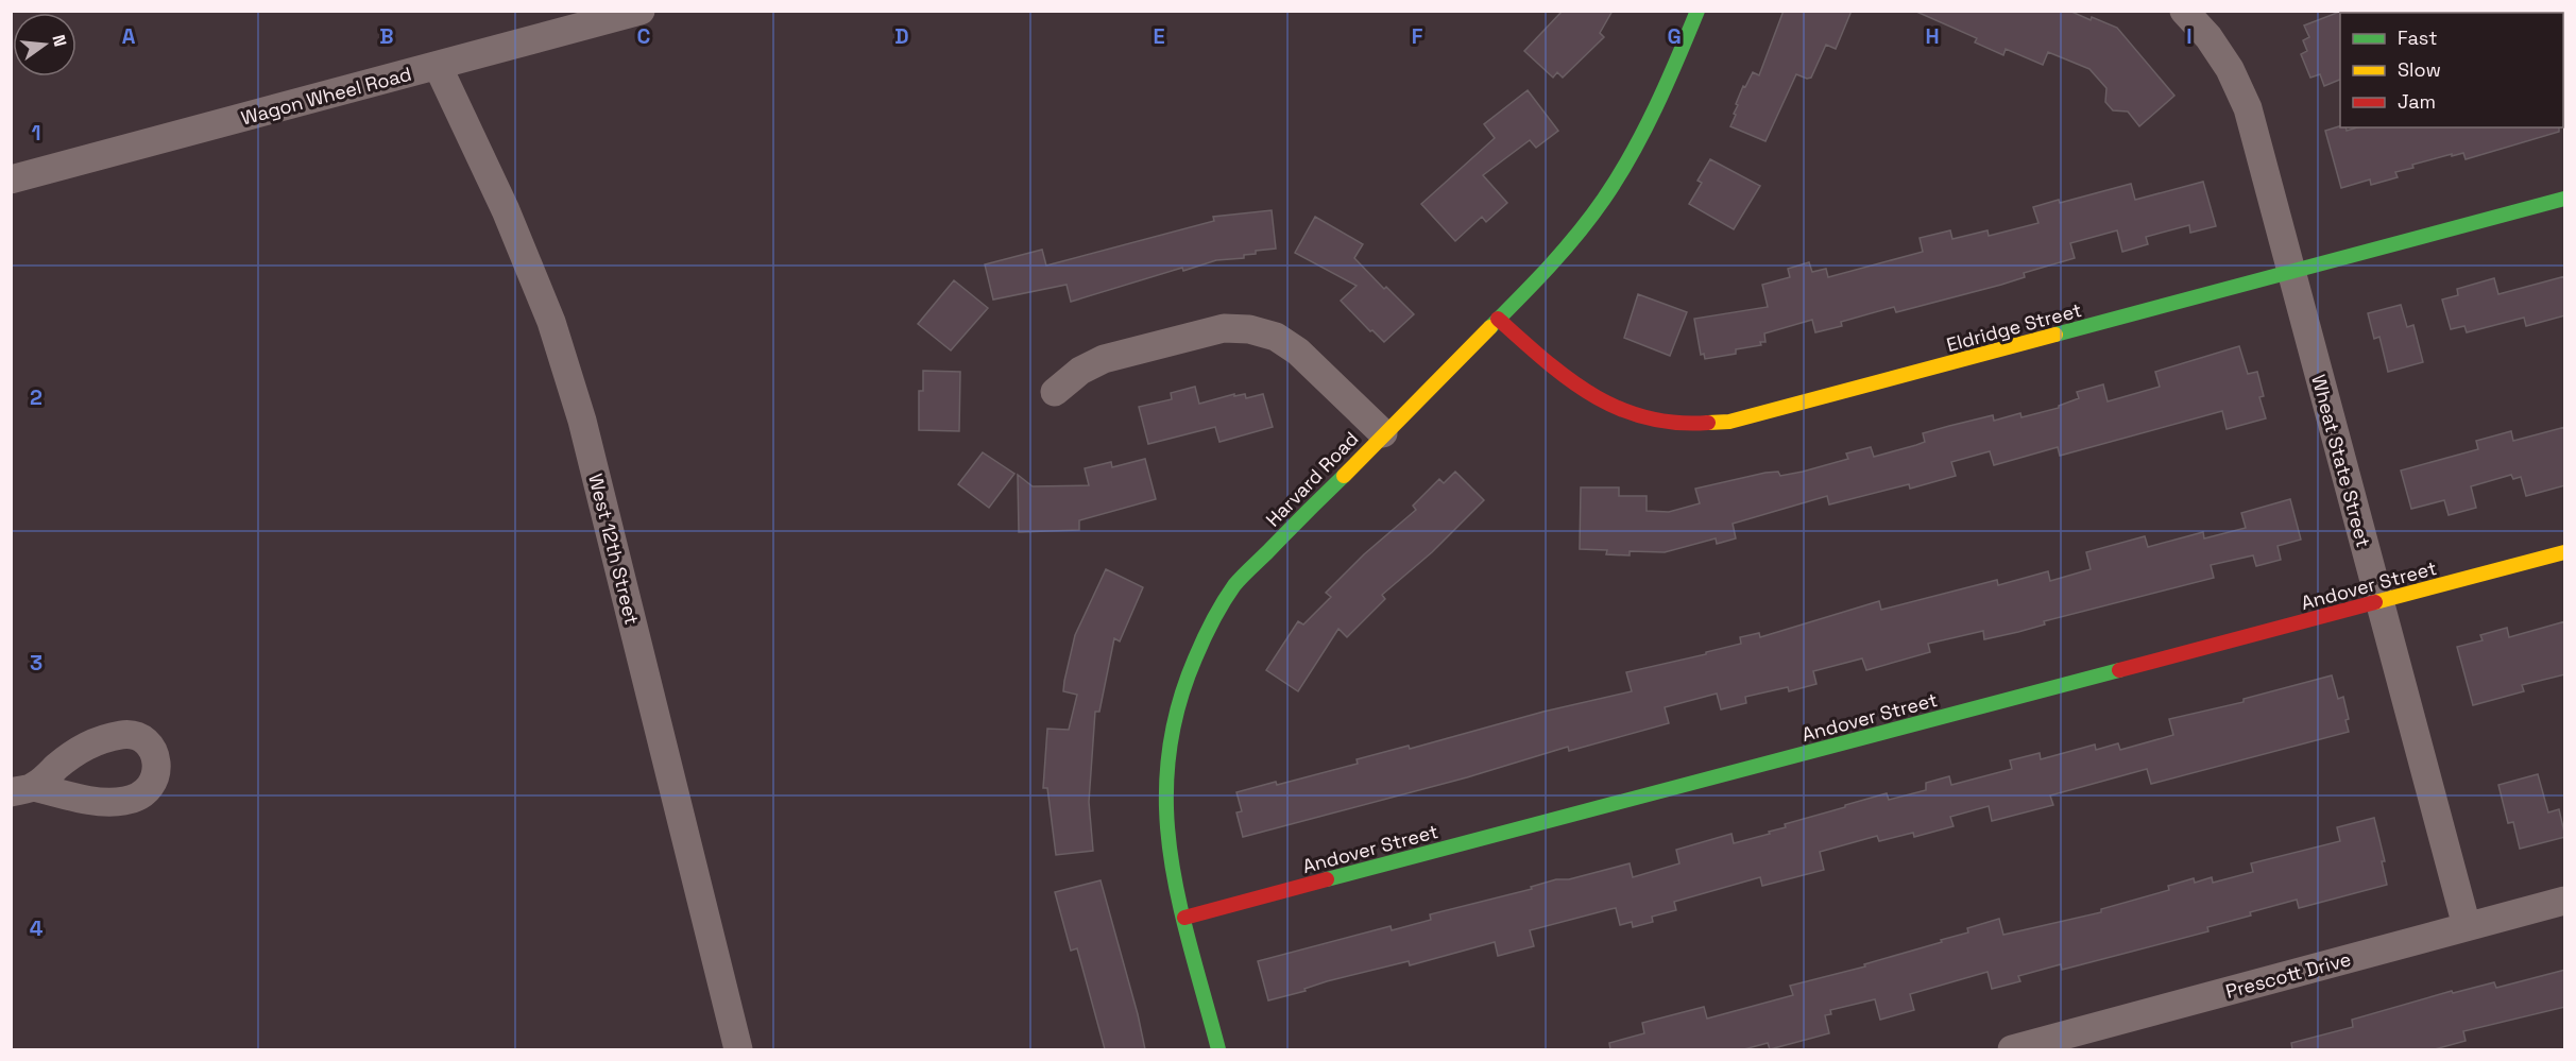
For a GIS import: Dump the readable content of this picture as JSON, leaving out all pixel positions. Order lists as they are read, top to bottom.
{
  "streets": {
    "street": [
      "Wagon Wheel Road",
      "Eldridge Street",
      "Wheat State Street",
      "Harvard Road",
      "West 12th Street",
      "Andover Street",
      "Prescott Drive"
    ]
  },
  "crossings": [
    ["Wagon Wheel Road", "West 12th Street"],
    ["Eldridge Street", "Wheat State Street"],
    ["Eldridge Street", "Harvard Road"],
    ["Wheat State Street", "Andover Street"],
    ["Wheat State Street", "Prescott Drive"],
    ["Harvard Road", "Andover Street"]
  ],
  "legend": ["Fast", "Slow", "Jam"],
  "north": "right",
  "grid": {
    "columns": [
      "A",
      "B",
      "C",
      "D",
      "E",
      "F",
      "G",
      "H",
      "I"
    ],
    "rows": [
      "1",
      "2",
      "3",
      "4"
    ]
  }
}
